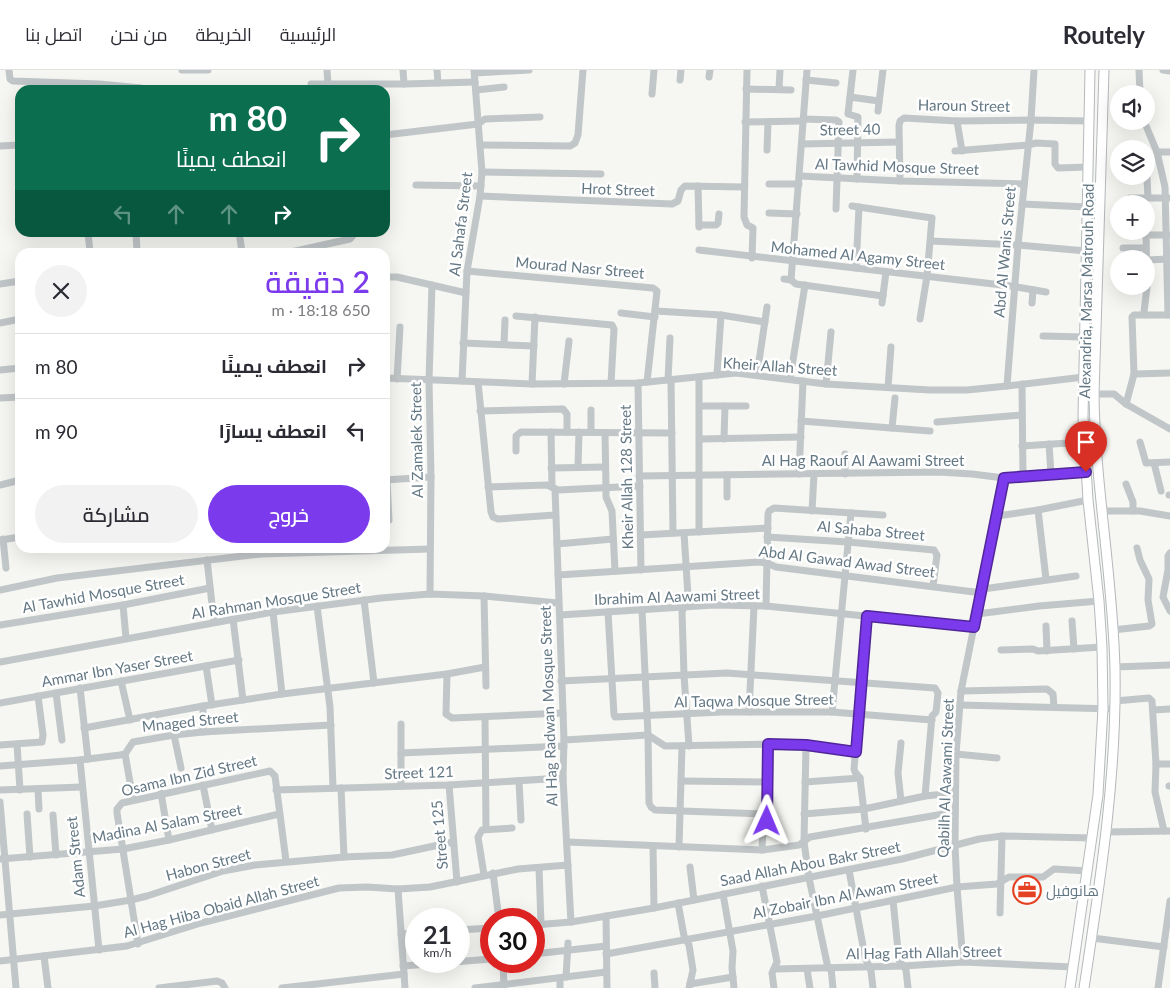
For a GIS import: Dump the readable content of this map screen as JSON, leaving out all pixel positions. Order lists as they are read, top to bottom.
{
  "streets": {
    "main road": ["Alexandria, Marsa Matrouh Road"],
    "street": [
      "Haroun Street",
      "Street 40",
      "Al Tawhid Mosque Street",
      "Hrot Street",
      "Al Sahafa Street",
      "Abd Al Wanis Street",
      "Mohamed Al Agamy Street",
      "Mourad Nasr Street",
      "Kheir Allah Street",
      "Al Zamalek Street",
      "Al Hag Raouf Al Aawami Street",
      "Kheir Allah 128 Street",
      "Al Sahaba Street",
      "Abd Al Gawad Awad Street",
      "Ibrahim Al Aawami Street",
      "Al Rahman Mosque Street",
      "Ammar Ibn Yaser Street",
      "Al Taqwa Mosque Street",
      "Al Hag Radwan Mosque Street",
      "Mnaged Street",
      "Street 121",
      "Osama Ibn Zid Street",
      "Qabilh Al Aawami Street",
      "Madina Al Salam Street",
      "Street 125",
      "Adam Street",
      "Saad Allah Abou Bakr Street",
      "Habon Street",
      "Al Zobair Ibn Al Awam Street",
      "Al Hag Hiba Obaid Allah Street",
      "Al Hag Fath Allah Street"
    ]
  },
  "crossings": [
    ["Haroun Street", "Street 40"],
    ["Haroun Street", "Al Tawhid Mosque Street"],
    ["Haroun Street", "Abd Al Wanis Street"],
    ["Haroun Street", "Alexandria, Marsa Matrouh Road"],
    ["Al Tawhid Mosque Street", "Abd Al Wanis Street"],
    ["Hrot Street", "Al Sahafa Street"],
    ["Al Sahafa Street", "Mourad Nasr Street"],
    ["Al Sahafa Street", "Kheir Allah Street"],
    ["Abd Al Wanis Street", "Mohamed Al Agamy Street"],
    ["Abd Al Wanis Street", "Kheir Allah Street"],
    ["Mohamed Al Agamy Street", "Alexandria, Marsa Matrouh Road"],
    ["Mourad Nasr Street", "Kheir Allah Street"],
    ["Alexandria, Marsa Matrouh Road", "Kheir Allah Street"],
    ["Alexandria, Marsa Matrouh Road", "Al Hag Raouf Al Aawami Street"],
    ["Alexandria, Marsa Matrouh Road", "Saad Allah Abou Bakr Street"],
    ["Alexandria, Marsa Matrouh Road", "Al Zobair Ibn Al Awam Street"],
    ["Alexandria, Marsa Matrouh Road", "Al Hag Fath Allah Street"],
    ["Kheir Allah Street", "Al Zamalek Street"],
    ["Kheir Allah Street", "Kheir Allah 128 Street"],
    ["Al Zamalek Street", "Al Rahman Mosque Street"],
    ["Al Hag Raouf Al Aawami Street", "Kheir Allah 128 Street"],
    ["Al Hag Raouf Al Aawami Street", "Qabilh Al Aawami Street"],
    ["Kheir Allah 128 Street", "Abd Al Gawad Awad Street"],
    ["Al Sahaba Street", "Abd Al Gawad Awad Street"],
    ["Abd Al Gawad Awad Street", "Al Hag Radwan Mosque Street"],
    ["Abd Al Gawad Awad Street", "Qabilh Al Aawami Street"],
    ["Ibrahim Al Aawami Street", "Al Hag Radwan Mosque Street"],
    ["Ibrahim Al Aawami Street", "Qabilh Al Aawami Street"],
    ["Al Rahman Mosque Street", "Al Hag Radwan Mosque Street"],
    ["Al Hag Radwan Mosque Street", "Street 121"],
    ["Al Hag Radwan Mosque Street", "Saad Allah Abou Bakr Street"],
    ["Al Hag Radwan Mosque Street", "Al Hag Hiba Obaid Allah Street"],
    ["Mnaged Street", "Adam Street"],
    ["Street 121", "Osama Ibn Zid Street"],
    ["Street 121", "Street 125"],
    ["Osama Ibn Zid Street", "Madina Al Salam Street"],
    ["Osama Ibn Zid Street", "Habon Street"],
    ["Qabilh Al Aawami Street", "Saad Allah Abou Bakr Street"],
    ["Qabilh Al Aawami Street", "Al Zobair Ibn Al Awam Street"],
    ["Qabilh Al Aawami Street", "Al Hag Fath Allah Street"],
    ["Madina Al Salam Street", "Adam Street"],
    ["Street 125", "Habon Street"],
    ["Street 125", "Al Hag Hiba Obaid Allah Street"],
    ["Adam Street", "Habon Street"],
    ["Adam Street", "Al Hag Hiba Obaid Allah Street"]
  ],
  "places": {
    "office": ["هانوفيل"]
  },
  "page": {
    "header": "Routely",
    "nav": [
      "الرئيسية",
      "الخريطة",
      "من نحن",
      "اتصل بنا"
    ],
    "map_buttons": ["+", "−"],
    "turn": ["80 m", "انعطف يمينًا"],
    "heading": ["2 دقيقة", "650 m · 18:18"],
    "list": [
      {
        "name": "انعطف يمينًا",
        "value": "80 m"
      },
      {
        "name": "انعطف يسارًا",
        "value": "90 m"
      }
    ],
    "buttons": ["خروج", "مشاركة"],
    "speed": "21 km/h",
    "limit": "30"
  }
}
